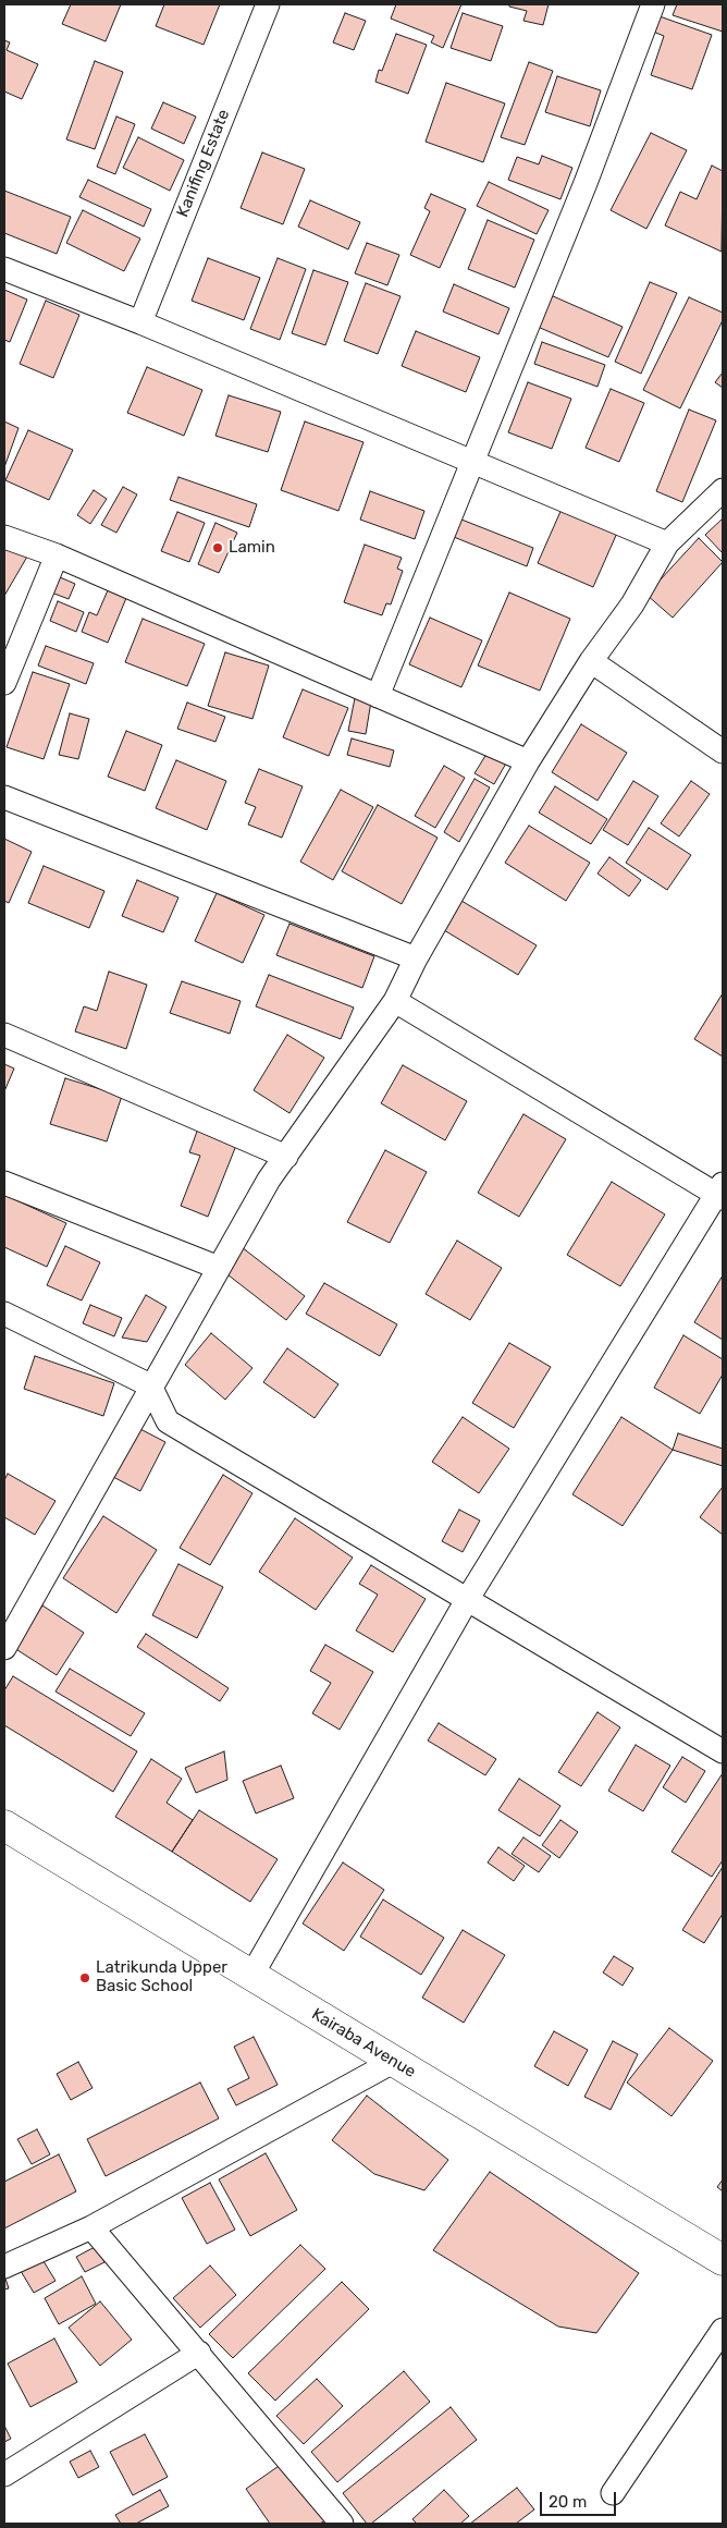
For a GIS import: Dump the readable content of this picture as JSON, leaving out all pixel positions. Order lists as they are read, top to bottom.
{
  "streets": {
    "street": ["Kanifing Estate", "Kairaba Avenue"]
  },
  "places": ["Lamin", "Latrikunda Upper Basic School"],
  "scale_bar": "20 m"
}
